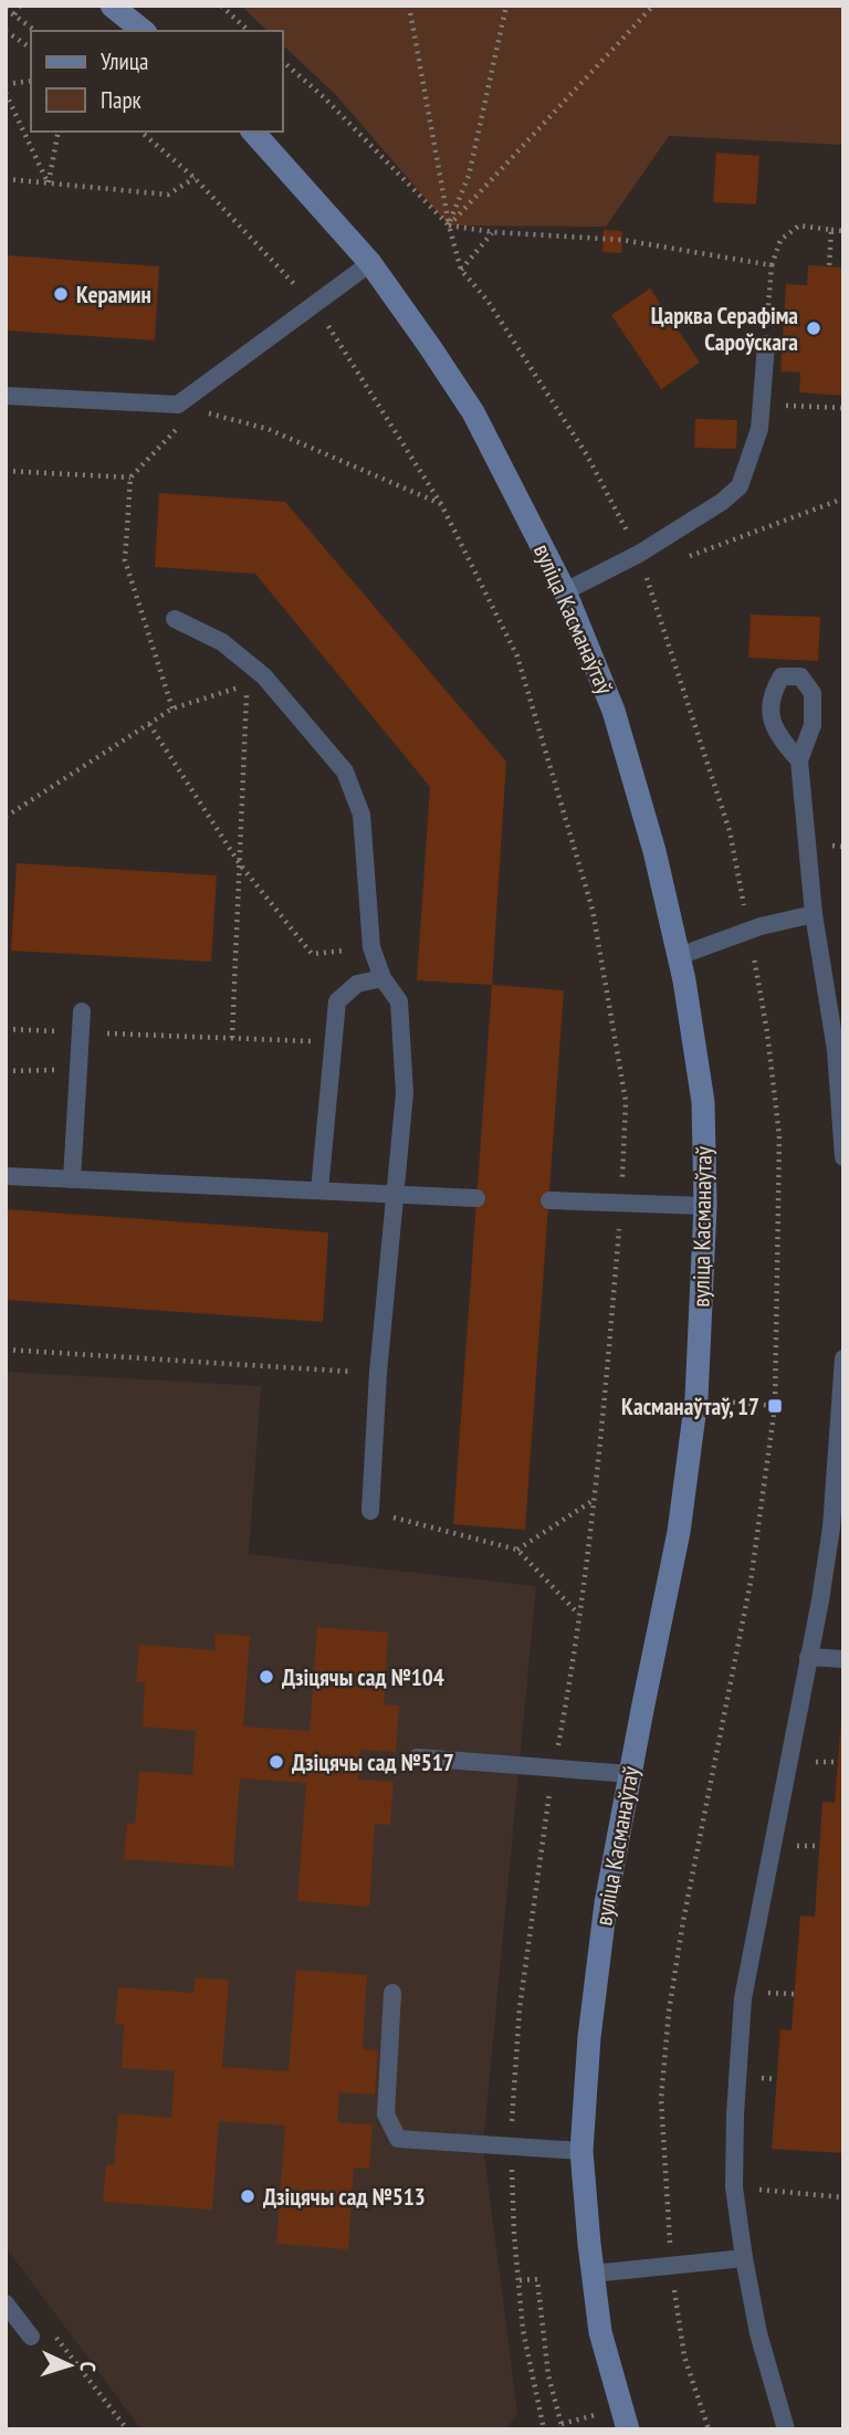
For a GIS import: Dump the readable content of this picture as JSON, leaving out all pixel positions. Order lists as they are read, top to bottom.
{
  "streets": {
    "street": ["вуліца Касманаўтаў"]
  },
  "places": {
    "other": [
      "Керамин",
      "Царква Серафіма Сароўскага",
      "Дзіцячы сад №104",
      "Дзіцячы сад №517",
      "Дзіцячы сад №513"
    ],
    "transit": ["Касманаўтаў, 17"]
  },
  "legend": ["Улица", "Парк"],
  "north": "right"
}
